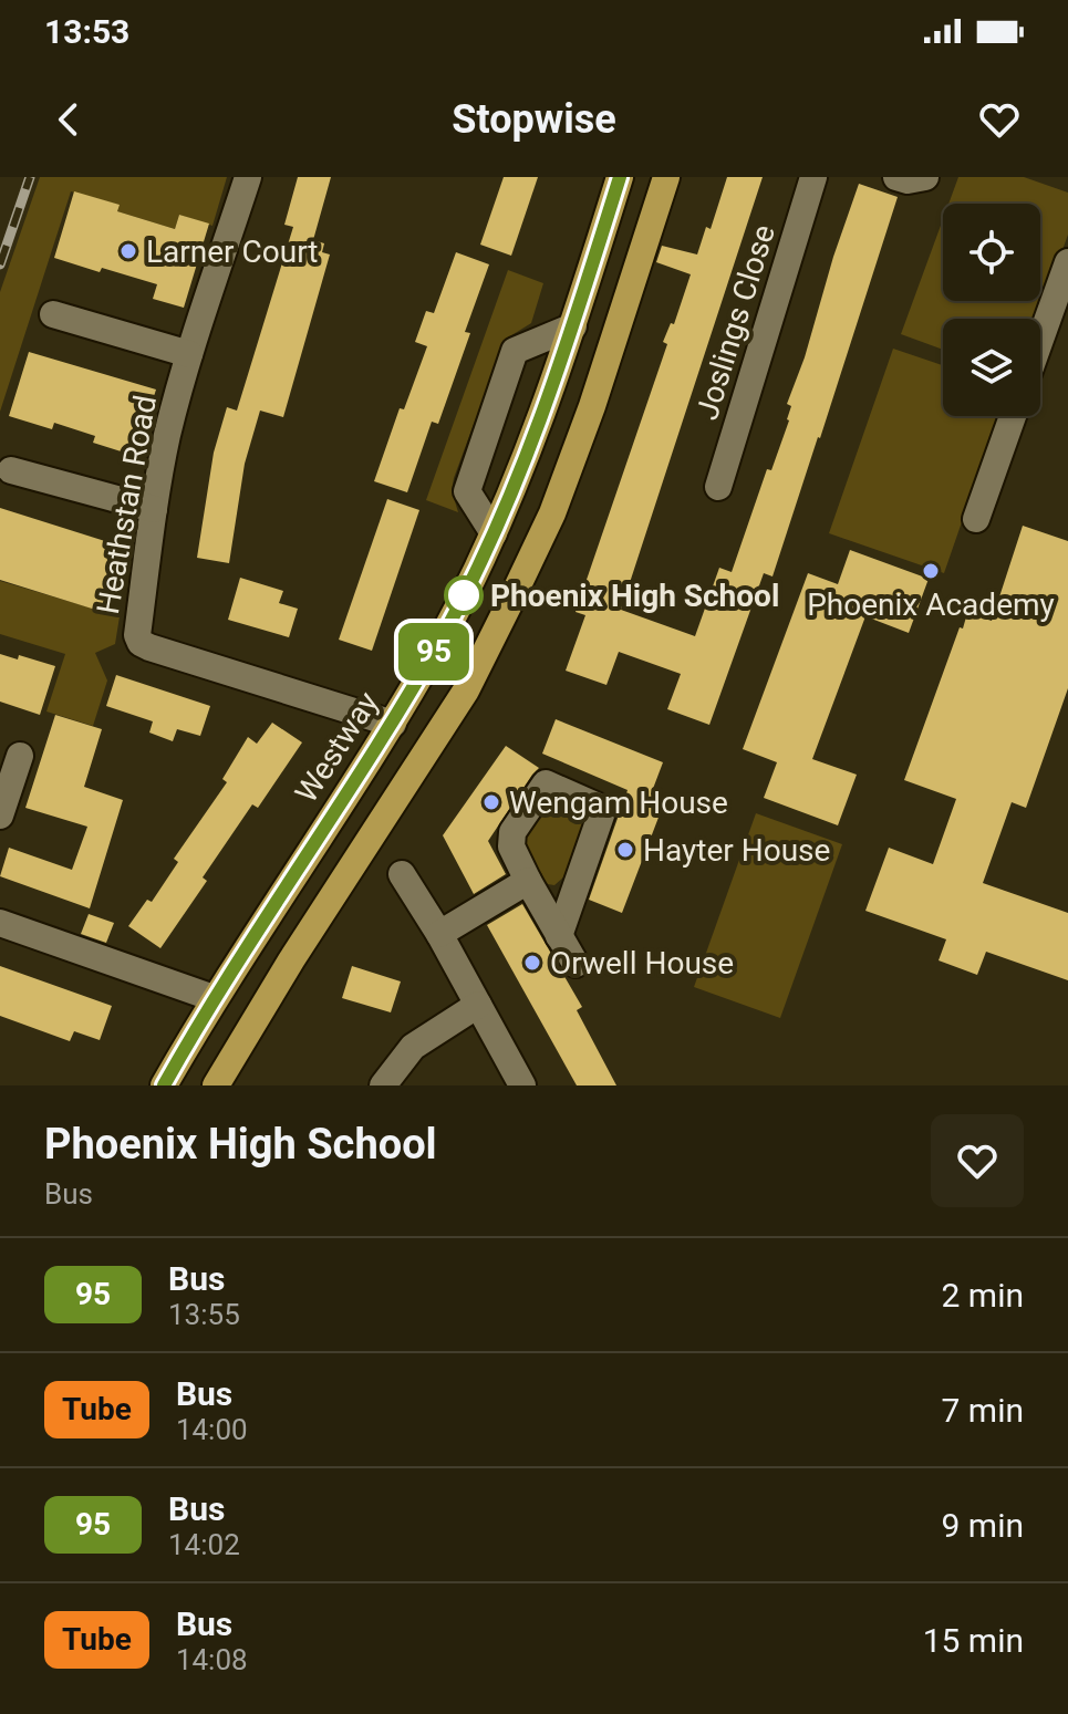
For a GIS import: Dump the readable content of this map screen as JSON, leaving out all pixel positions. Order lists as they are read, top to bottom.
{
  "streets": {
    "highway": ["Westway"],
    "street": ["Joslings Close", "Heathstan Road"]
  },
  "crossings": [
    ["Heathstan Road", "Westway"]
  ],
  "places": [
    "Larner Court",
    "Phoenix Academy",
    "Phoenix High School",
    "Wengam House",
    "Hayter House",
    "Orwell House"
  ],
  "lines": ["bus line 95"],
  "page": {
    "status": "13:53",
    "header": "Stopwise",
    "on_map": "95",
    "heading": ["Phoenix High School", "Bus"],
    "list": [
      {
        "mark": "95",
        "name": "Bus",
        "note": "13:55",
        "value": "2 min"
      },
      {
        "mark": "Tube",
        "name": "Bus",
        "note": "14:00",
        "value": "7 min"
      },
      {
        "mark": "95",
        "name": "Bus",
        "note": "14:02",
        "value": "9 min"
      },
      {
        "mark": "Tube",
        "name": "Bus",
        "note": "14:08",
        "value": "15 min"
      }
    ]
  }
}
